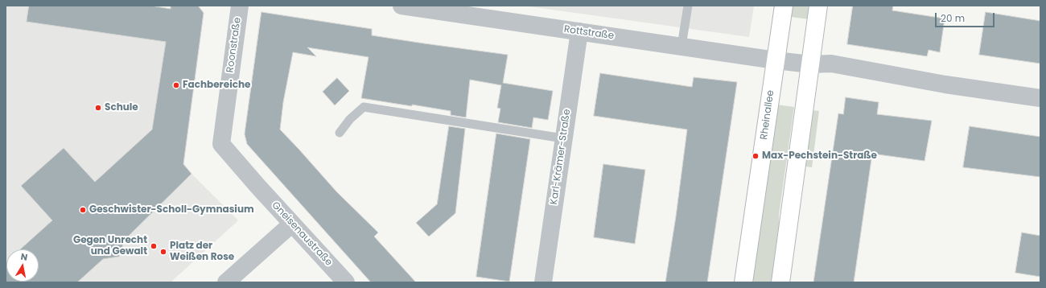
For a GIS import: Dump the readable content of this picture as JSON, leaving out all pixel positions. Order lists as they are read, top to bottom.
{
  "streets": {
    "street": [
      "Rottstraße",
      "Roonstraße",
      "Rheinallee",
      "Karl-Krämer-Straße",
      "Gneisenaustraße"
    ]
  },
  "crossings": [
    ["Rottstraße", "Rheinallee"],
    ["Rottstraße", "Karl-Krämer-Straße"],
    ["Roonstraße", "Gneisenaustraße"]
  ],
  "places": [
    "Fachbereiche",
    "Schule",
    "Max-Pechstein-Straße",
    "Geschwister-Scholl-Gymnasium",
    "Gegen Unrecht und Gewalt",
    "Platz der Weißen Rose"
  ],
  "scale_bar": "20 m",
  "north": "top"
}
